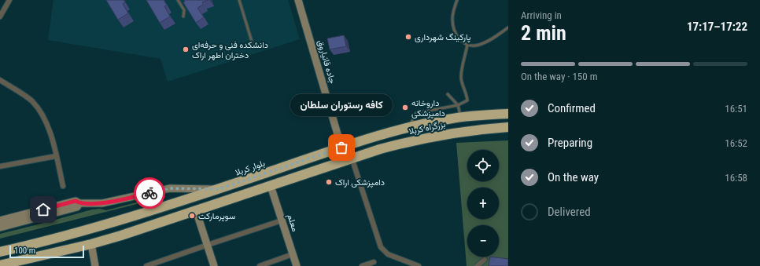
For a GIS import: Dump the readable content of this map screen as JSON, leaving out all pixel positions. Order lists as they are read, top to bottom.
{
  "streets": {
    "highway": ["بزرگراه کربلا", "بلوار کربلا"],
    "street": ["جاده قانیاروق", "معلم"]
  },
  "crossings": [
    ["جاده قانیاروق", "بلوار کربلا"]
  ],
  "places": [
    "پارکینگ شهرداری",
    "دانشکده فنی و حرفه‌ای دختران اطهر اراک",
    "داروخانه دامپزشکی",
    "کافه رستوران سلطان",
    "دامپزشکی اراک",
    "سوپرمارکت"
  ],
  "scale_bar": "100 m",
  "page": {
    "heading": ["2 min", "Arriving in", "17:17–17:22"],
    "bar": "On the way · 150 m",
    "list": [
      ["Confirmed", "16:51"],
      ["Preparing", "16:52"],
      ["On the way", "16:58"],
      "Delivered"
    ],
    "bubble": "کافه رستوران سلطان",
    "map_buttons": ["+", "−"],
    "scale": "100 m"
  }
}
